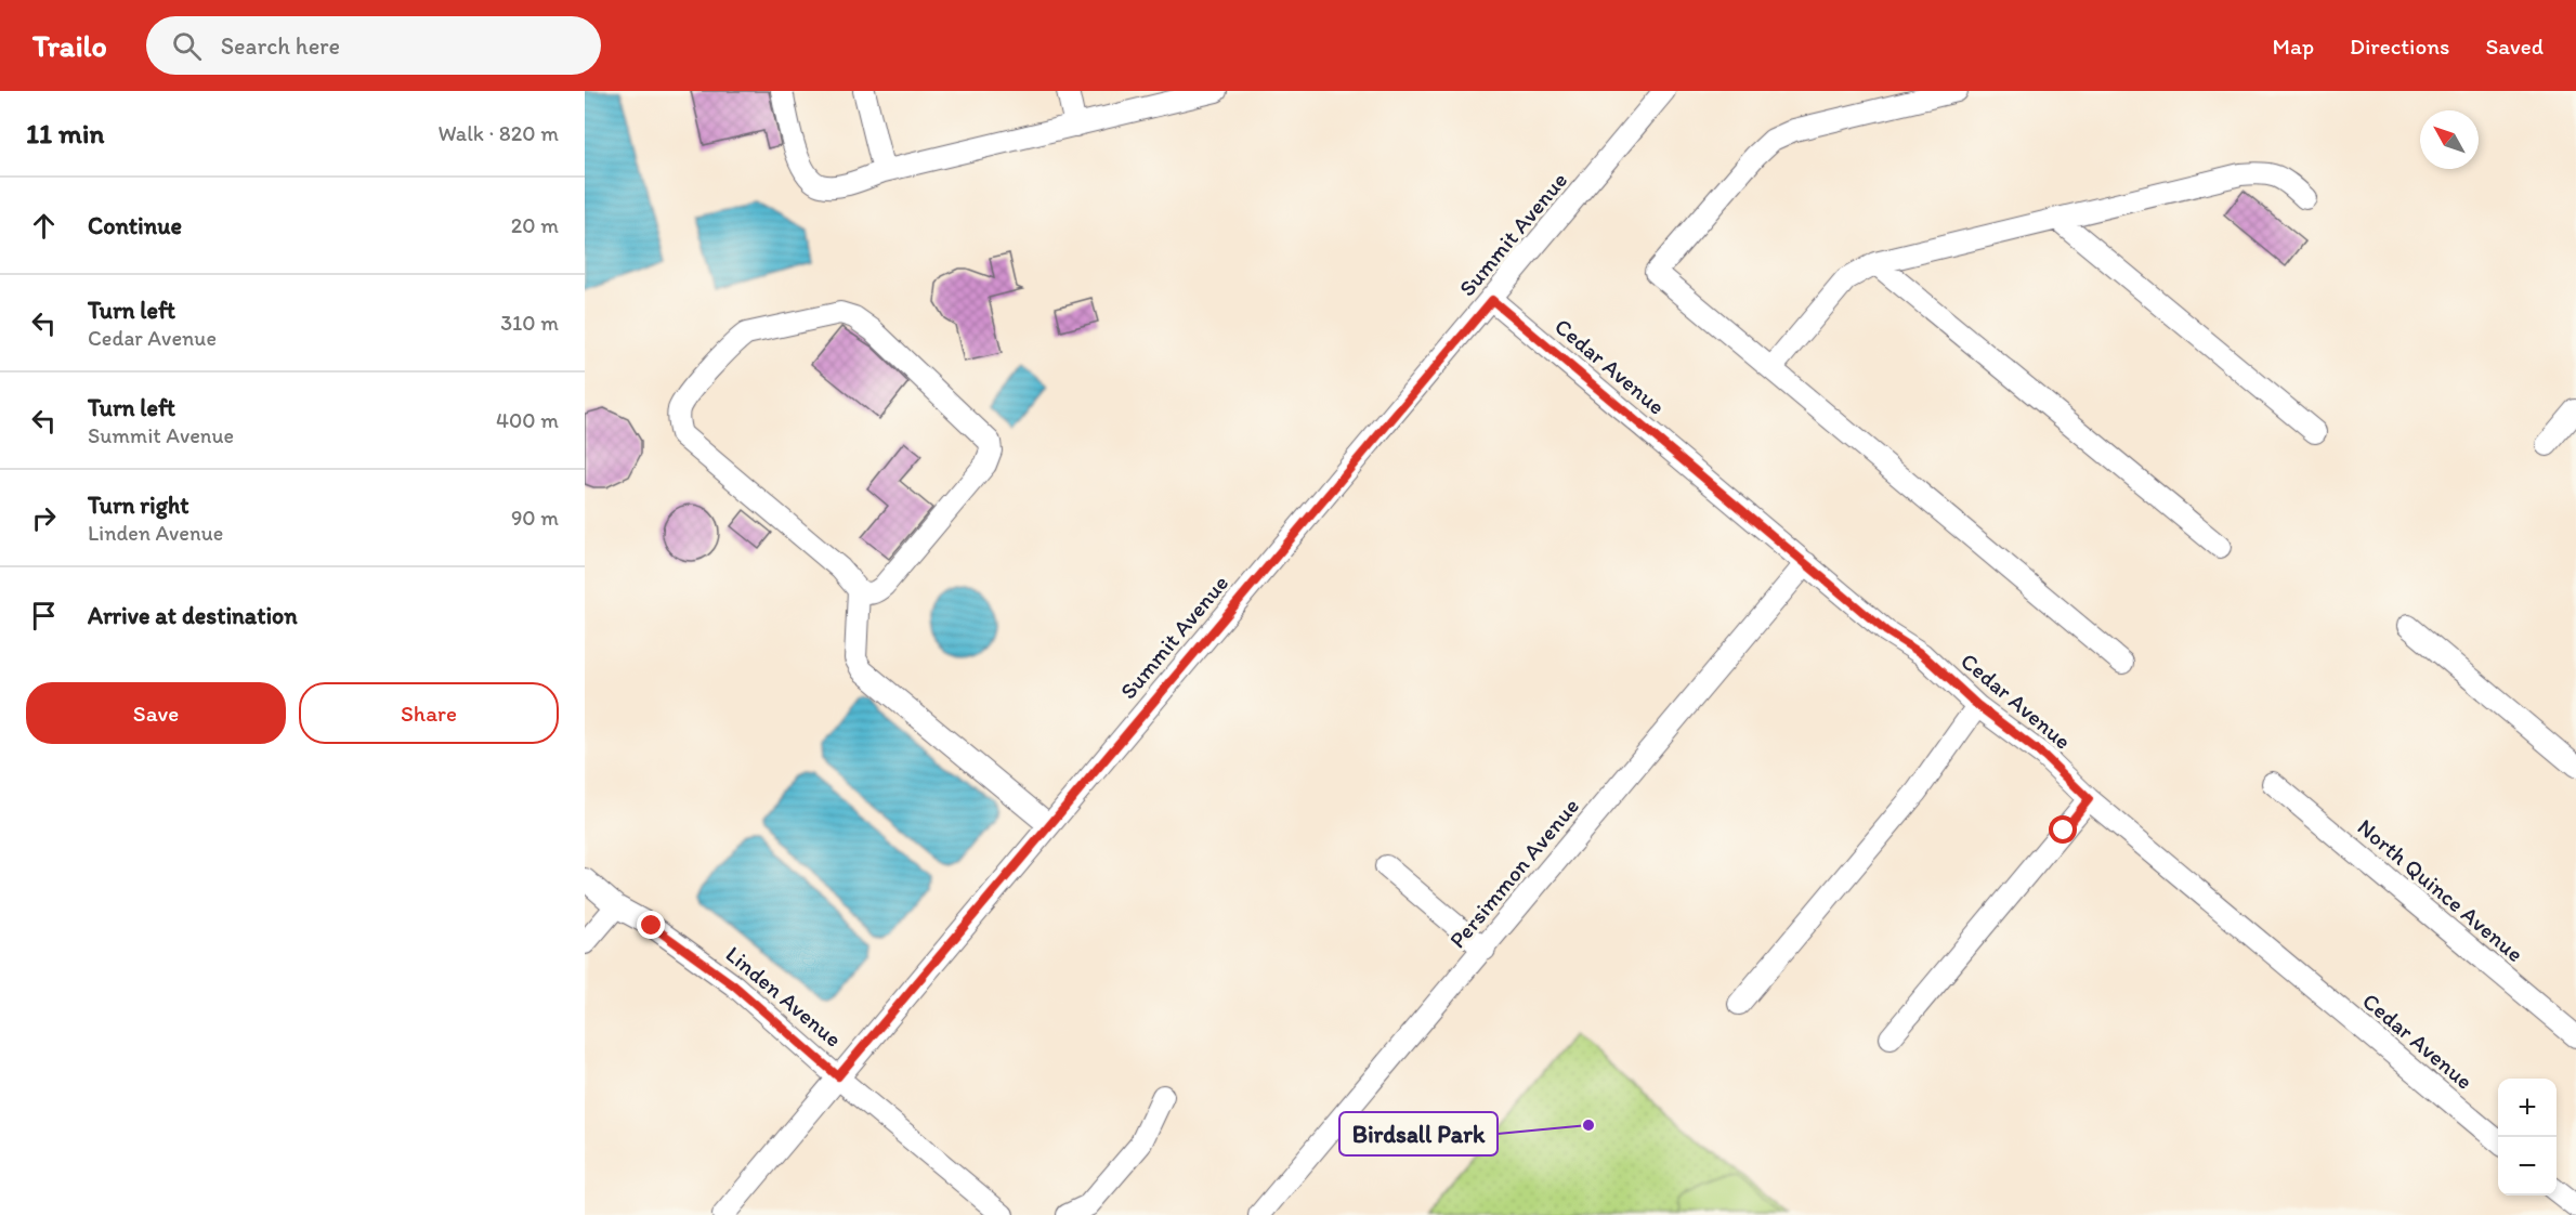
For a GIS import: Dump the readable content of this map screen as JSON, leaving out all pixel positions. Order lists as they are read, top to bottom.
{
  "streets": {
    "street": [
      "Summit Avenue",
      "Cedar Avenue",
      "Persimmon Avenue",
      "North Quince Avenue",
      "Linden Avenue"
    ]
  },
  "crossings": [
    ["Summit Avenue", "Cedar Avenue"],
    ["Summit Avenue", "Linden Avenue"],
    ["Cedar Avenue", "Persimmon Avenue"]
  ],
  "places": ["Birdsall Park"],
  "north": "top left",
  "page": {
    "header": "Trailo",
    "search": "Search here",
    "nav": ["Map", "Directions", "Saved"],
    "heading": ["11 min", "Walk · 820 m"],
    "list": [
      ["Continue", "20 m"],
      ["Turn left", "Cedar Avenue", "310 m"],
      ["Turn left", "Summit Avenue", "400 m"],
      ["Turn right", "Linden Avenue", "90 m"],
      "Arrive at destination"
    ],
    "buttons": ["Save", "Share"],
    "map_buttons": ["+", "−"]
  }
}
